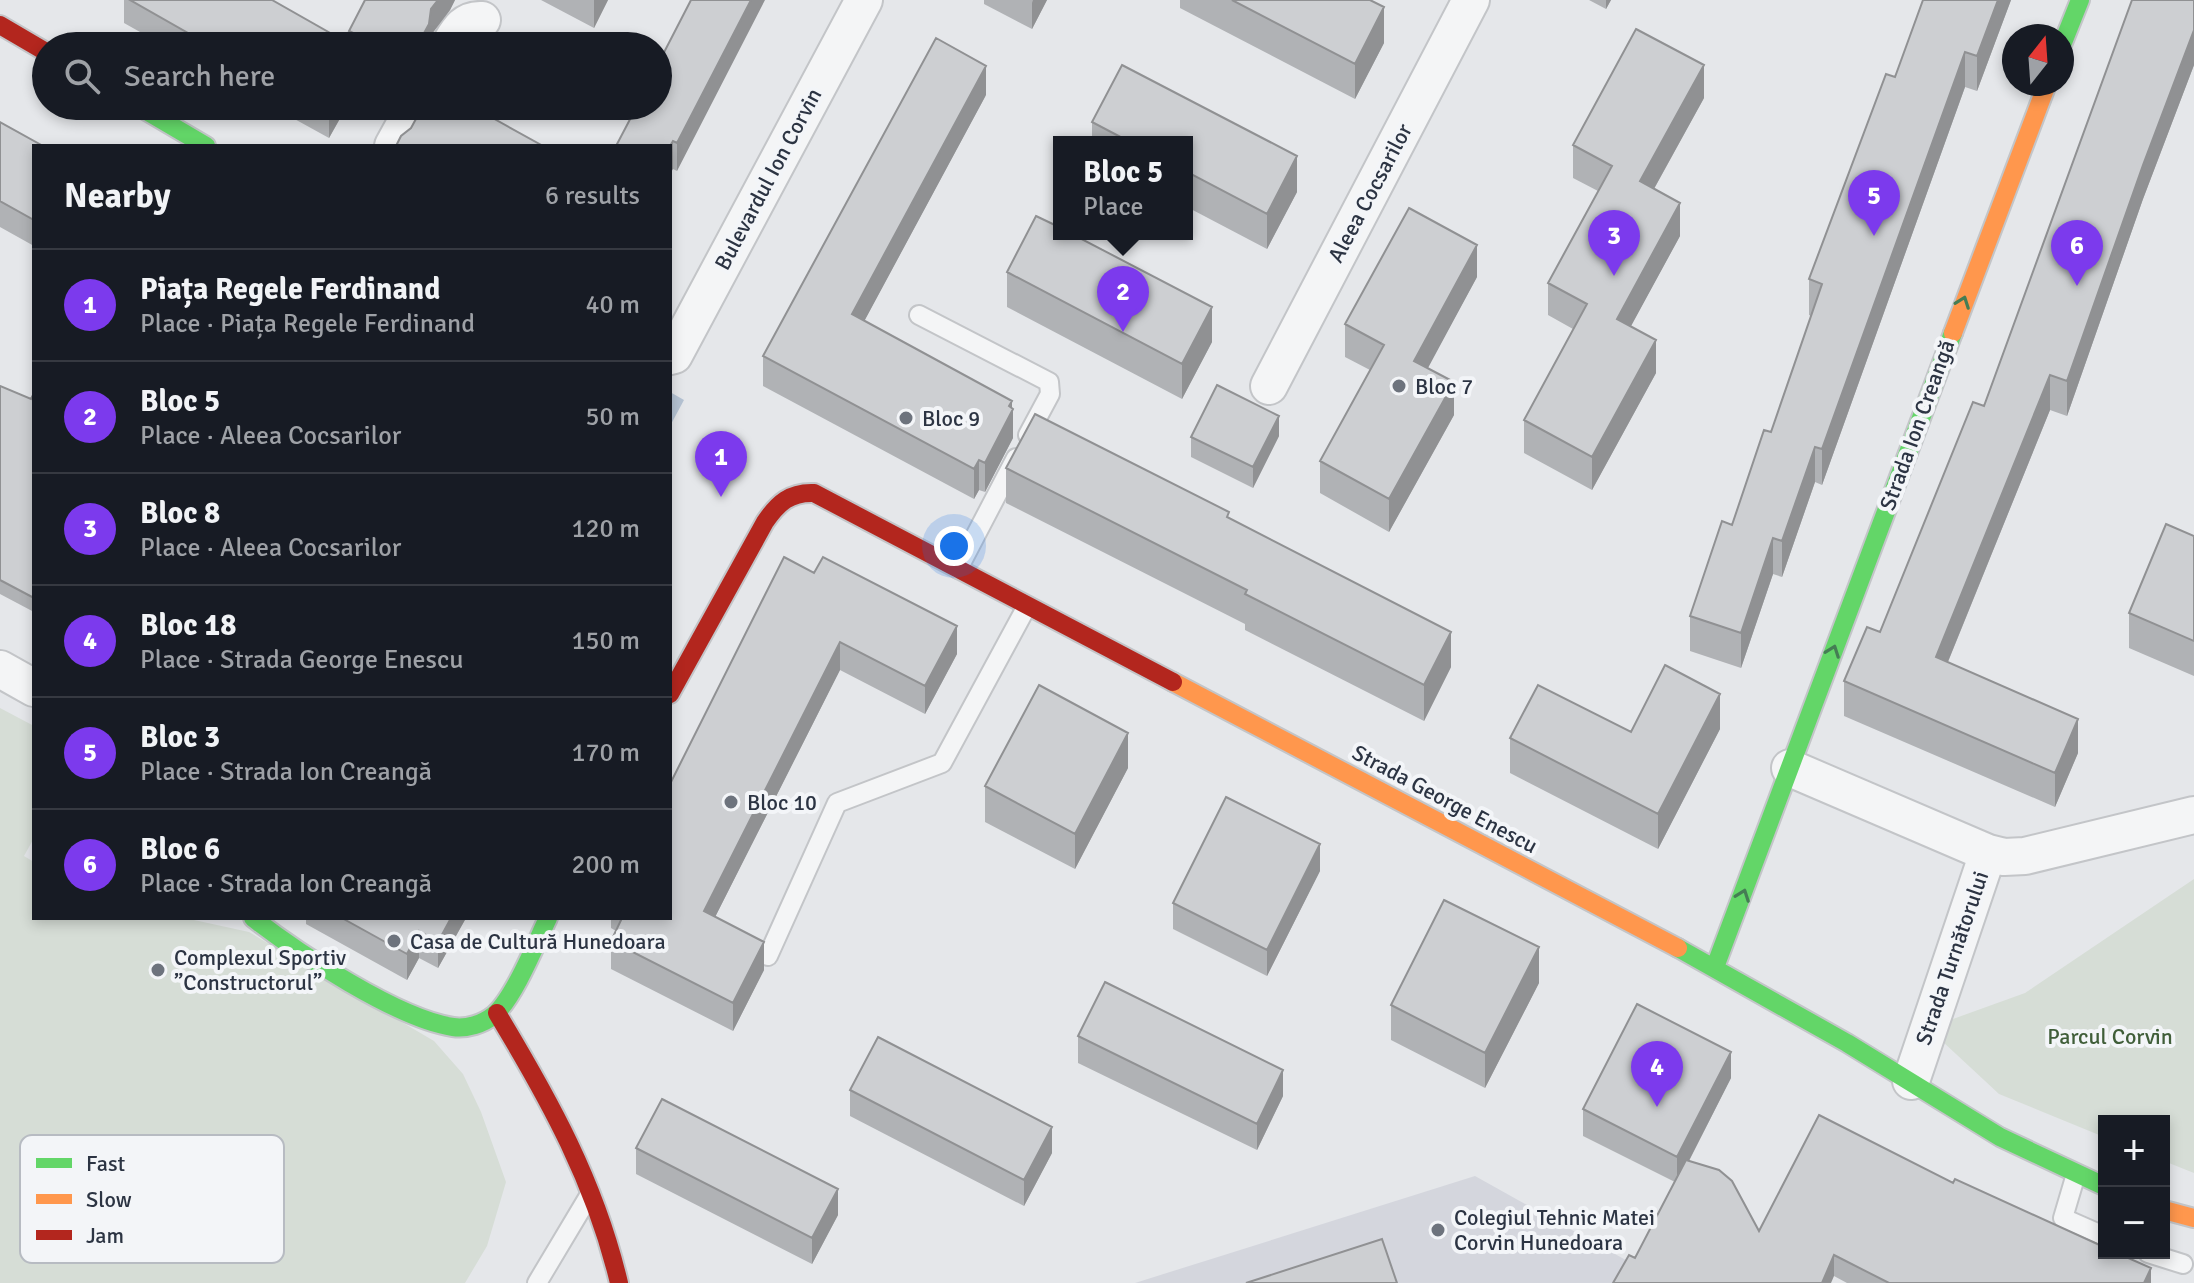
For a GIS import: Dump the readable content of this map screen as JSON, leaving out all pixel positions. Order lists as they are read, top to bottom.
{
  "streets": {
    "street": [
      "Bulevardul Ion Corvin",
      "Aleea Cocsarilor",
      "Strada Ion Creangă",
      "Strada George Enescu",
      "Strada Turnătorului"
    ]
  },
  "crossings": [
    ["Strada Ion Creangă", "Strada George Enescu"],
    ["Strada George Enescu", "Strada Turnătorului"]
  ],
  "one_way": ["Strada Ion Creangă"],
  "parks": ["Parcul Corvin"],
  "places": [
    "Bloc 7",
    "Bloc 9",
    "Bloc 10",
    "Casa de Cultură Hunedoara",
    "Complexul Sportiv ”Constructorul”",
    "Colegiul Tehnic Matei Corvin Hunedoara"
  ],
  "legend": ["Fast", "Slow", "Jam"],
  "north": "top",
  "page": {
    "search": "Search here",
    "popup": ["Bloc 5", "Place"],
    "heading": ["Nearby", "6 results"],
    "pins": [
      "5",
      "3",
      "6",
      "2",
      "1",
      "4"
    ],
    "list": [
      {
        "mark": "1",
        "name": "Piața Regele Ferdinand",
        "note": "Place · Piața Regele Ferdinand",
        "value": "40 m"
      },
      {
        "mark": "2",
        "name": "Bloc 5",
        "note": "Place · Aleea Cocsarilor",
        "value": "50 m"
      },
      {
        "mark": "3",
        "name": "Bloc 8",
        "note": "Place · Aleea Cocsarilor",
        "value": "120 m"
      },
      {
        "mark": "4",
        "name": "Bloc 18",
        "note": "Place · Strada George Enescu",
        "value": "150 m"
      },
      {
        "mark": "5",
        "name": "Bloc 3",
        "note": "Place · Strada Ion Creangă",
        "value": "170 m"
      },
      {
        "mark": "6",
        "name": "Bloc 6",
        "note": "Place · Strada Ion Creangă",
        "value": "200 m"
      }
    ],
    "map_buttons": ["+", "−"]
  }
}
